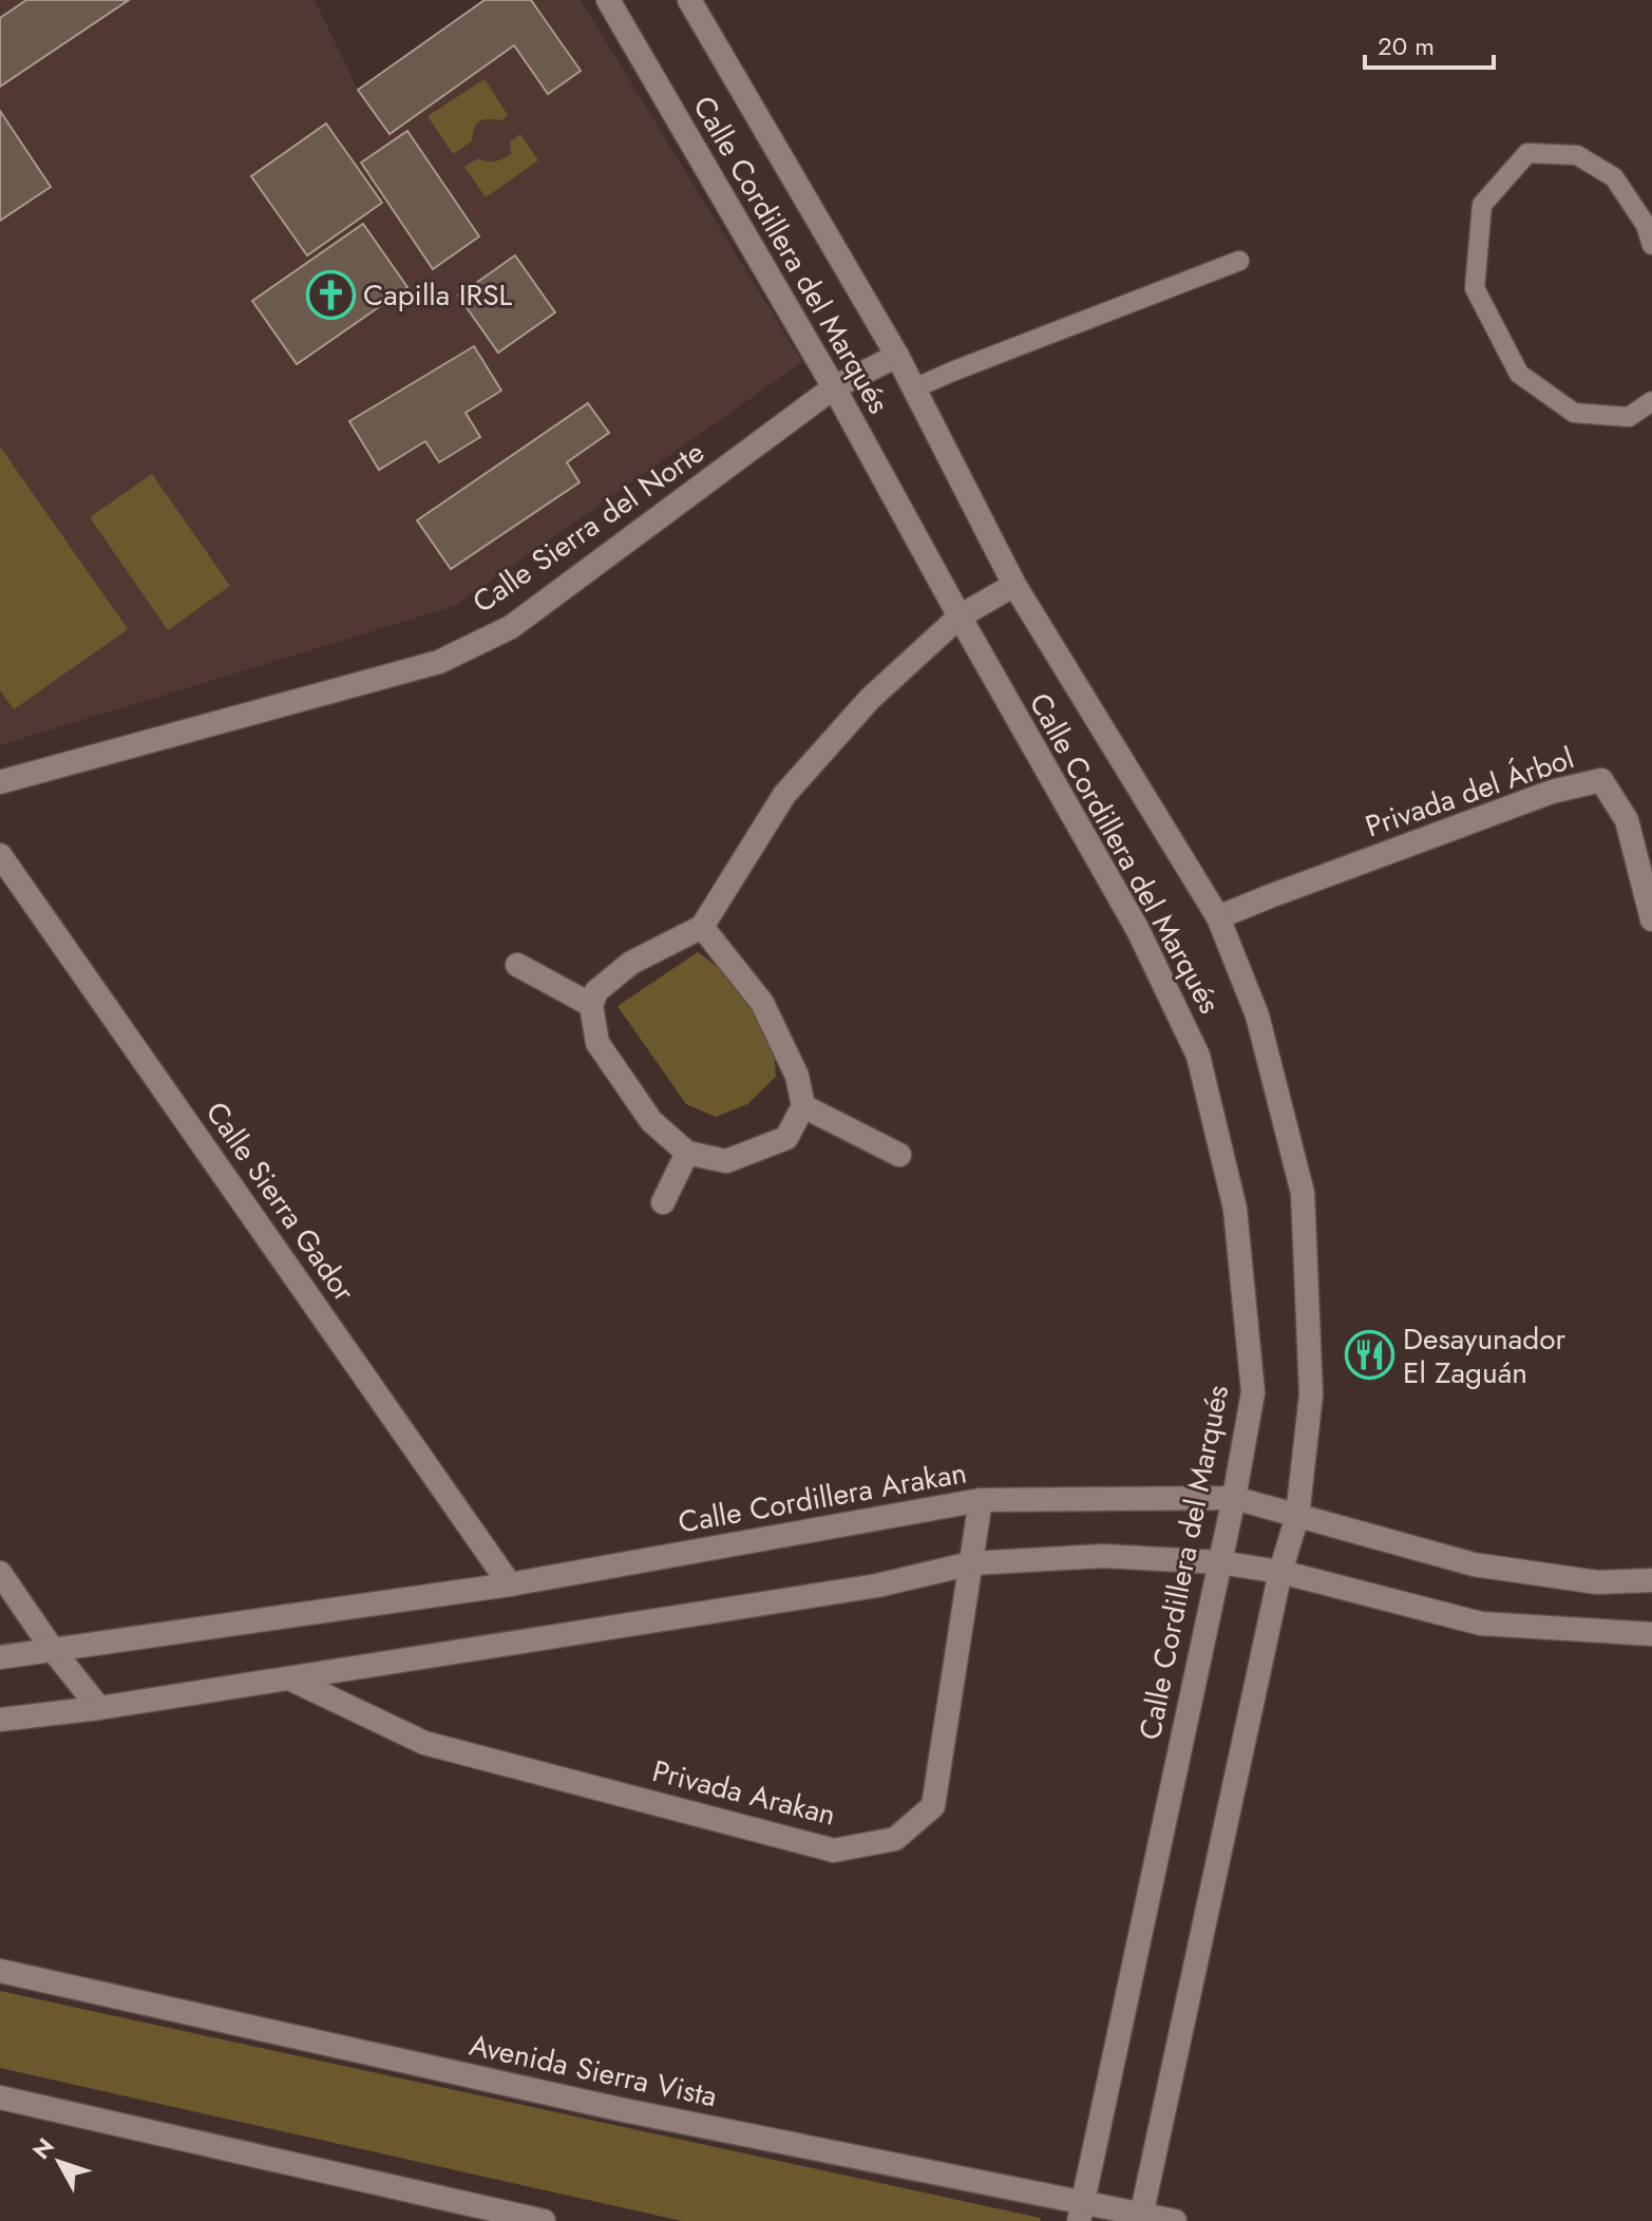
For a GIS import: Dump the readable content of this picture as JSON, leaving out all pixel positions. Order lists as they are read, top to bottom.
{
  "streets": {
    "street": [
      "Calle Cordillera del Marqués",
      "Calle Sierra del Norte",
      "Privada del Árbol",
      "Calle Sierra Gador",
      "Calle Cordillera Arakan",
      "Privada Arakan",
      "Avenida Sierra Vista"
    ]
  },
  "crossings": [
    ["Calle Cordillera del Marqués", "Calle Sierra del Norte"],
    ["Calle Cordillera del Marqués", "Privada del Árbol"],
    ["Calle Cordillera del Marqués", "Calle Cordillera Arakan"],
    ["Calle Cordillera del Marqués", "Avenida Sierra Vista"],
    ["Calle Sierra Gador", "Calle Cordillera Arakan"],
    ["Calle Cordillera Arakan", "Privada Arakan"]
  ],
  "places": {
    "church": ["Capilla IRSL"],
    "restaurant": ["Desayunador El Zaguán"]
  },
  "scale_bar": "20 m",
  "north": "top left"
}
